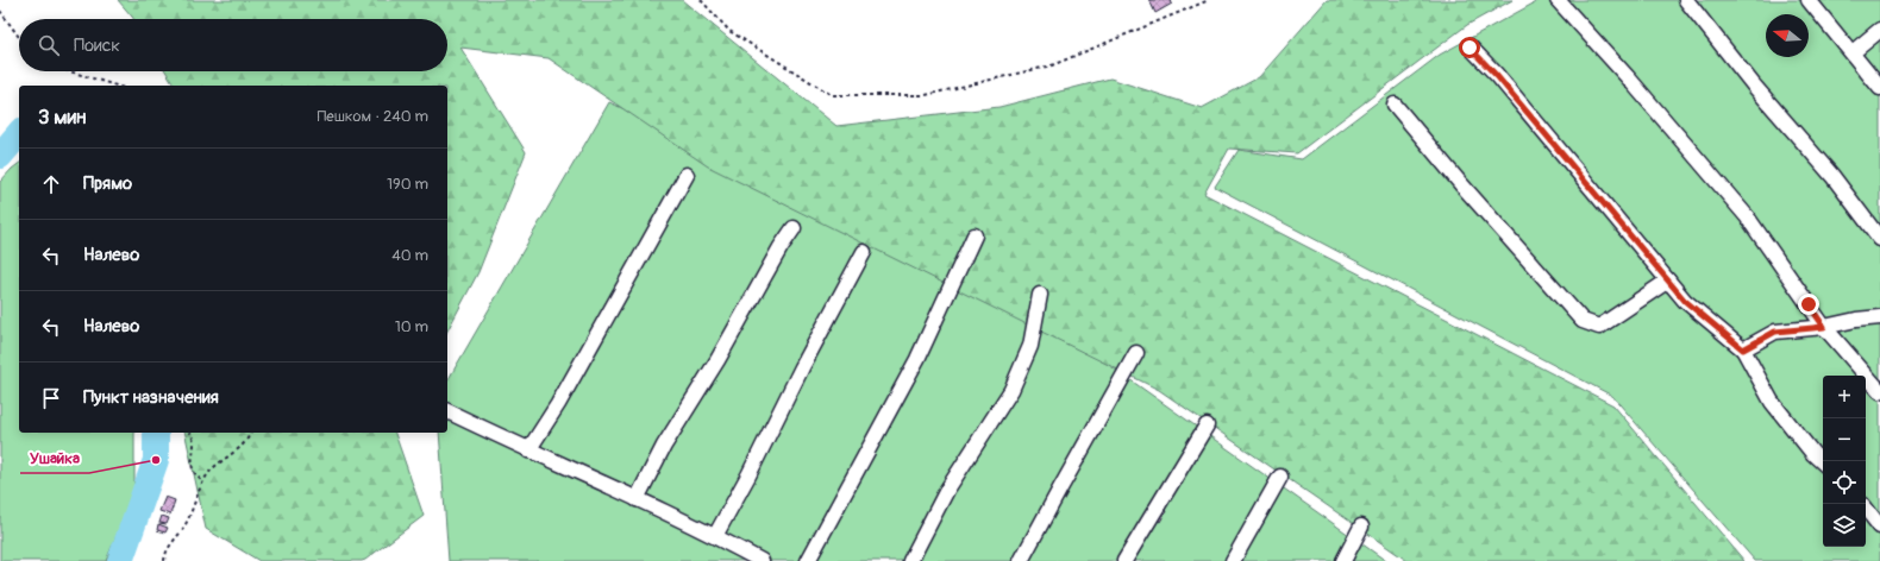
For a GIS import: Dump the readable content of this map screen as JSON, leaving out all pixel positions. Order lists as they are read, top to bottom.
{
  "places": ["Ушайка"],
  "north": "left",
  "page": {
    "search": "Поиск",
    "heading": ["3 мин", "Пешком · 240 m"],
    "list": [
      ["Прямо", "190 m"],
      ["Налево", "40 m"],
      ["Налево", "10 m"],
      "Пункт назначения"
    ],
    "map_buttons": ["+", "−"]
  }
}
